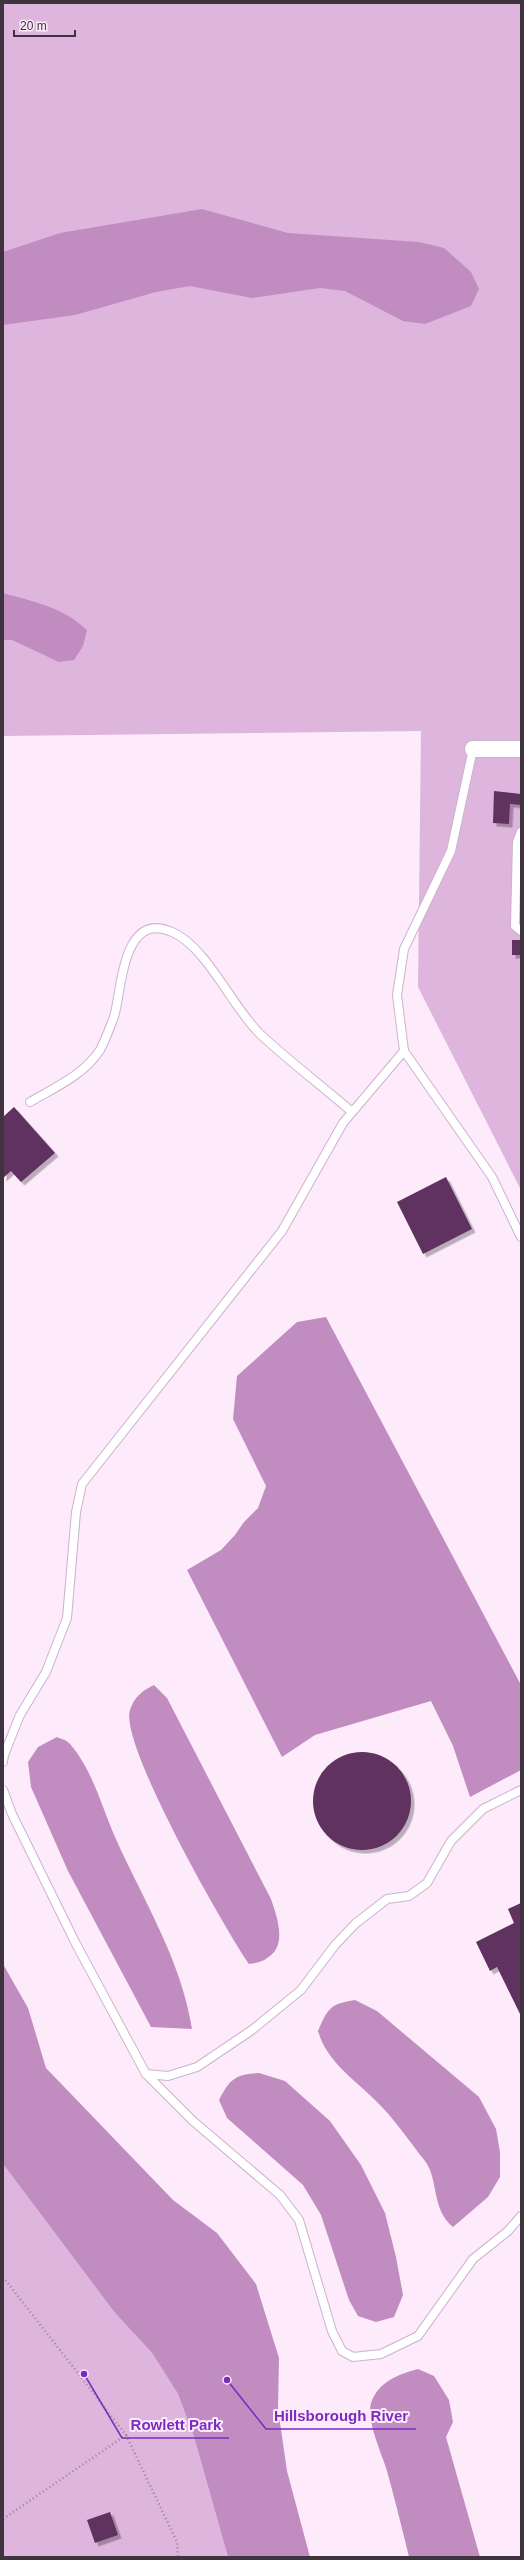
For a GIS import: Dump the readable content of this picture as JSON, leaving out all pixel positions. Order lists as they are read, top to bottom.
{
  "places": ["Rowlett Park", "Hillsborough River"],
  "scale_bar": "20 m"
}
